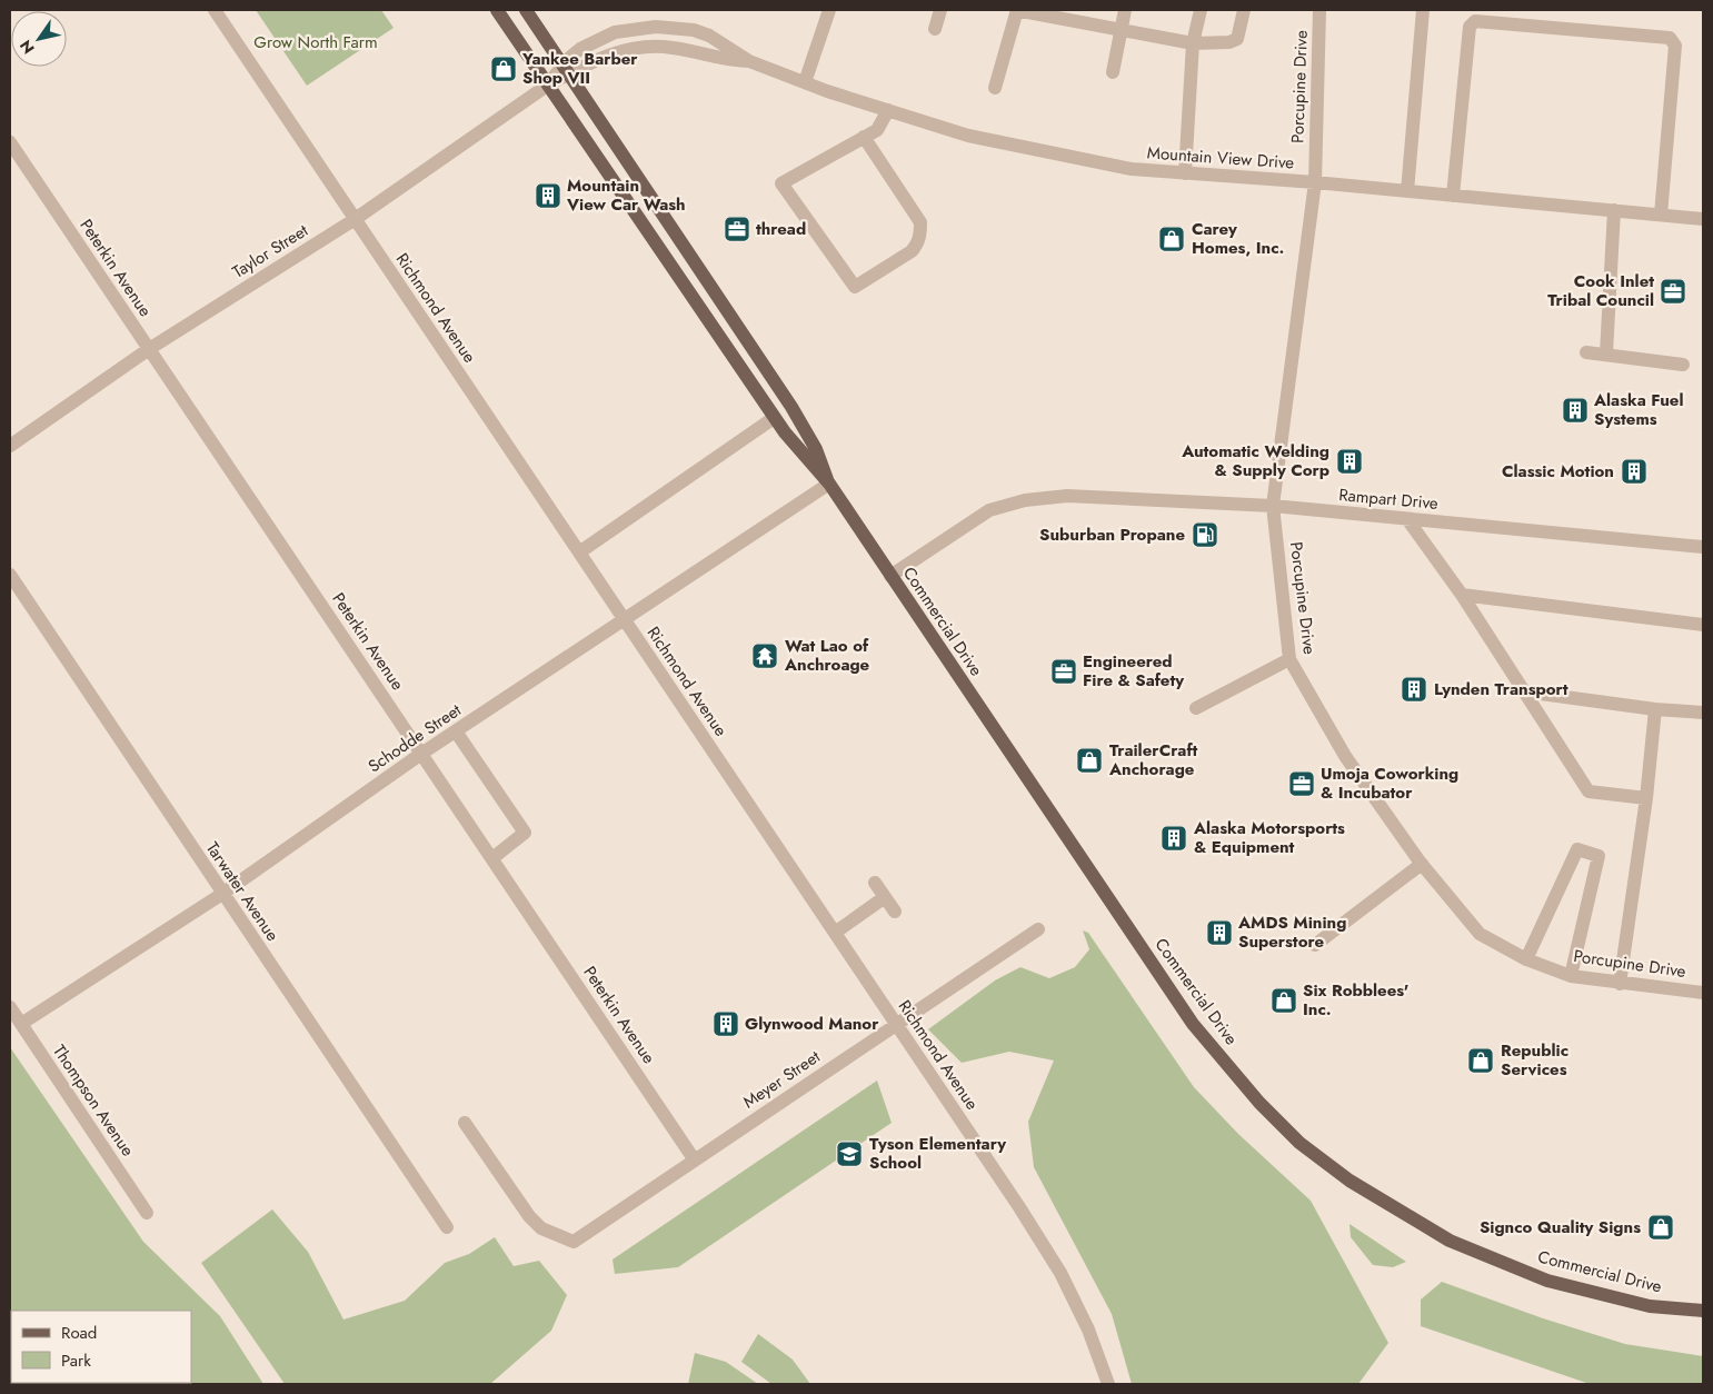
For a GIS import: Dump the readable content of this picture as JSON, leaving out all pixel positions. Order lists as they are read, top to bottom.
{
  "streets": {
    "main road": ["Commercial Drive"],
    "street": [
      "Porcupine Drive",
      "Mountain View Drive",
      "Taylor Street",
      "Peterkin Avenue",
      "Richmond Avenue",
      "Rampart Drive",
      "Schodde Street",
      "Tarwater Avenue",
      "Meyer Street",
      "Thompson Avenue"
    ]
  },
  "crossings": [
    ["Porcupine Drive", "Mountain View Drive"],
    ["Porcupine Drive", "Rampart Drive"],
    ["Mountain View Drive", "Taylor Street"],
    ["Mountain View Drive", "Commercial Drive"],
    ["Taylor Street", "Peterkin Avenue"],
    ["Taylor Street", "Richmond Avenue"],
    ["Taylor Street", "Commercial Drive"],
    ["Peterkin Avenue", "Schodde Street"],
    ["Peterkin Avenue", "Meyer Street"],
    ["Richmond Avenue", "Schodde Street"],
    ["Richmond Avenue", "Meyer Street"],
    ["Rampart Drive", "Commercial Drive"],
    ["Commercial Drive", "Schodde Street"],
    ["Schodde Street", "Tarwater Avenue"],
    ["Schodde Street", "Thompson Avenue"]
  ],
  "parks": ["Grow North Farm"],
  "places": {
    "shop": [
      "Yankee Barber Shop VII",
      "Carey Homes, Inc.",
      "TrailerCraft Anchorage",
      "Six Robblees' Inc.",
      "Republic Services",
      "Signco Quality Signs"
    ],
    "building": [
      "Mountain View Car Wash",
      "Alaska Fuel Systems",
      "Automatic Welding & Supply Corp",
      "Classic Motion",
      "Lynden Transport",
      "Alaska Motorsports & Equipment",
      "AMDS Mining Superstore",
      "Glynwood Manor"
    ],
    "office": [
      "thread",
      "Cook Inlet Tribal Council",
      "Engineered Fire & Safety",
      "Umoja Coworking & Incubator"
    ],
    "fuel station": ["Suburban Propane"],
    "temple": ["Wat Lao of Anchroage"],
    "school or university": ["Tyson Elementary School"]
  },
  "legend": ["Road", "Park"],
  "north": "bottom left"
}
